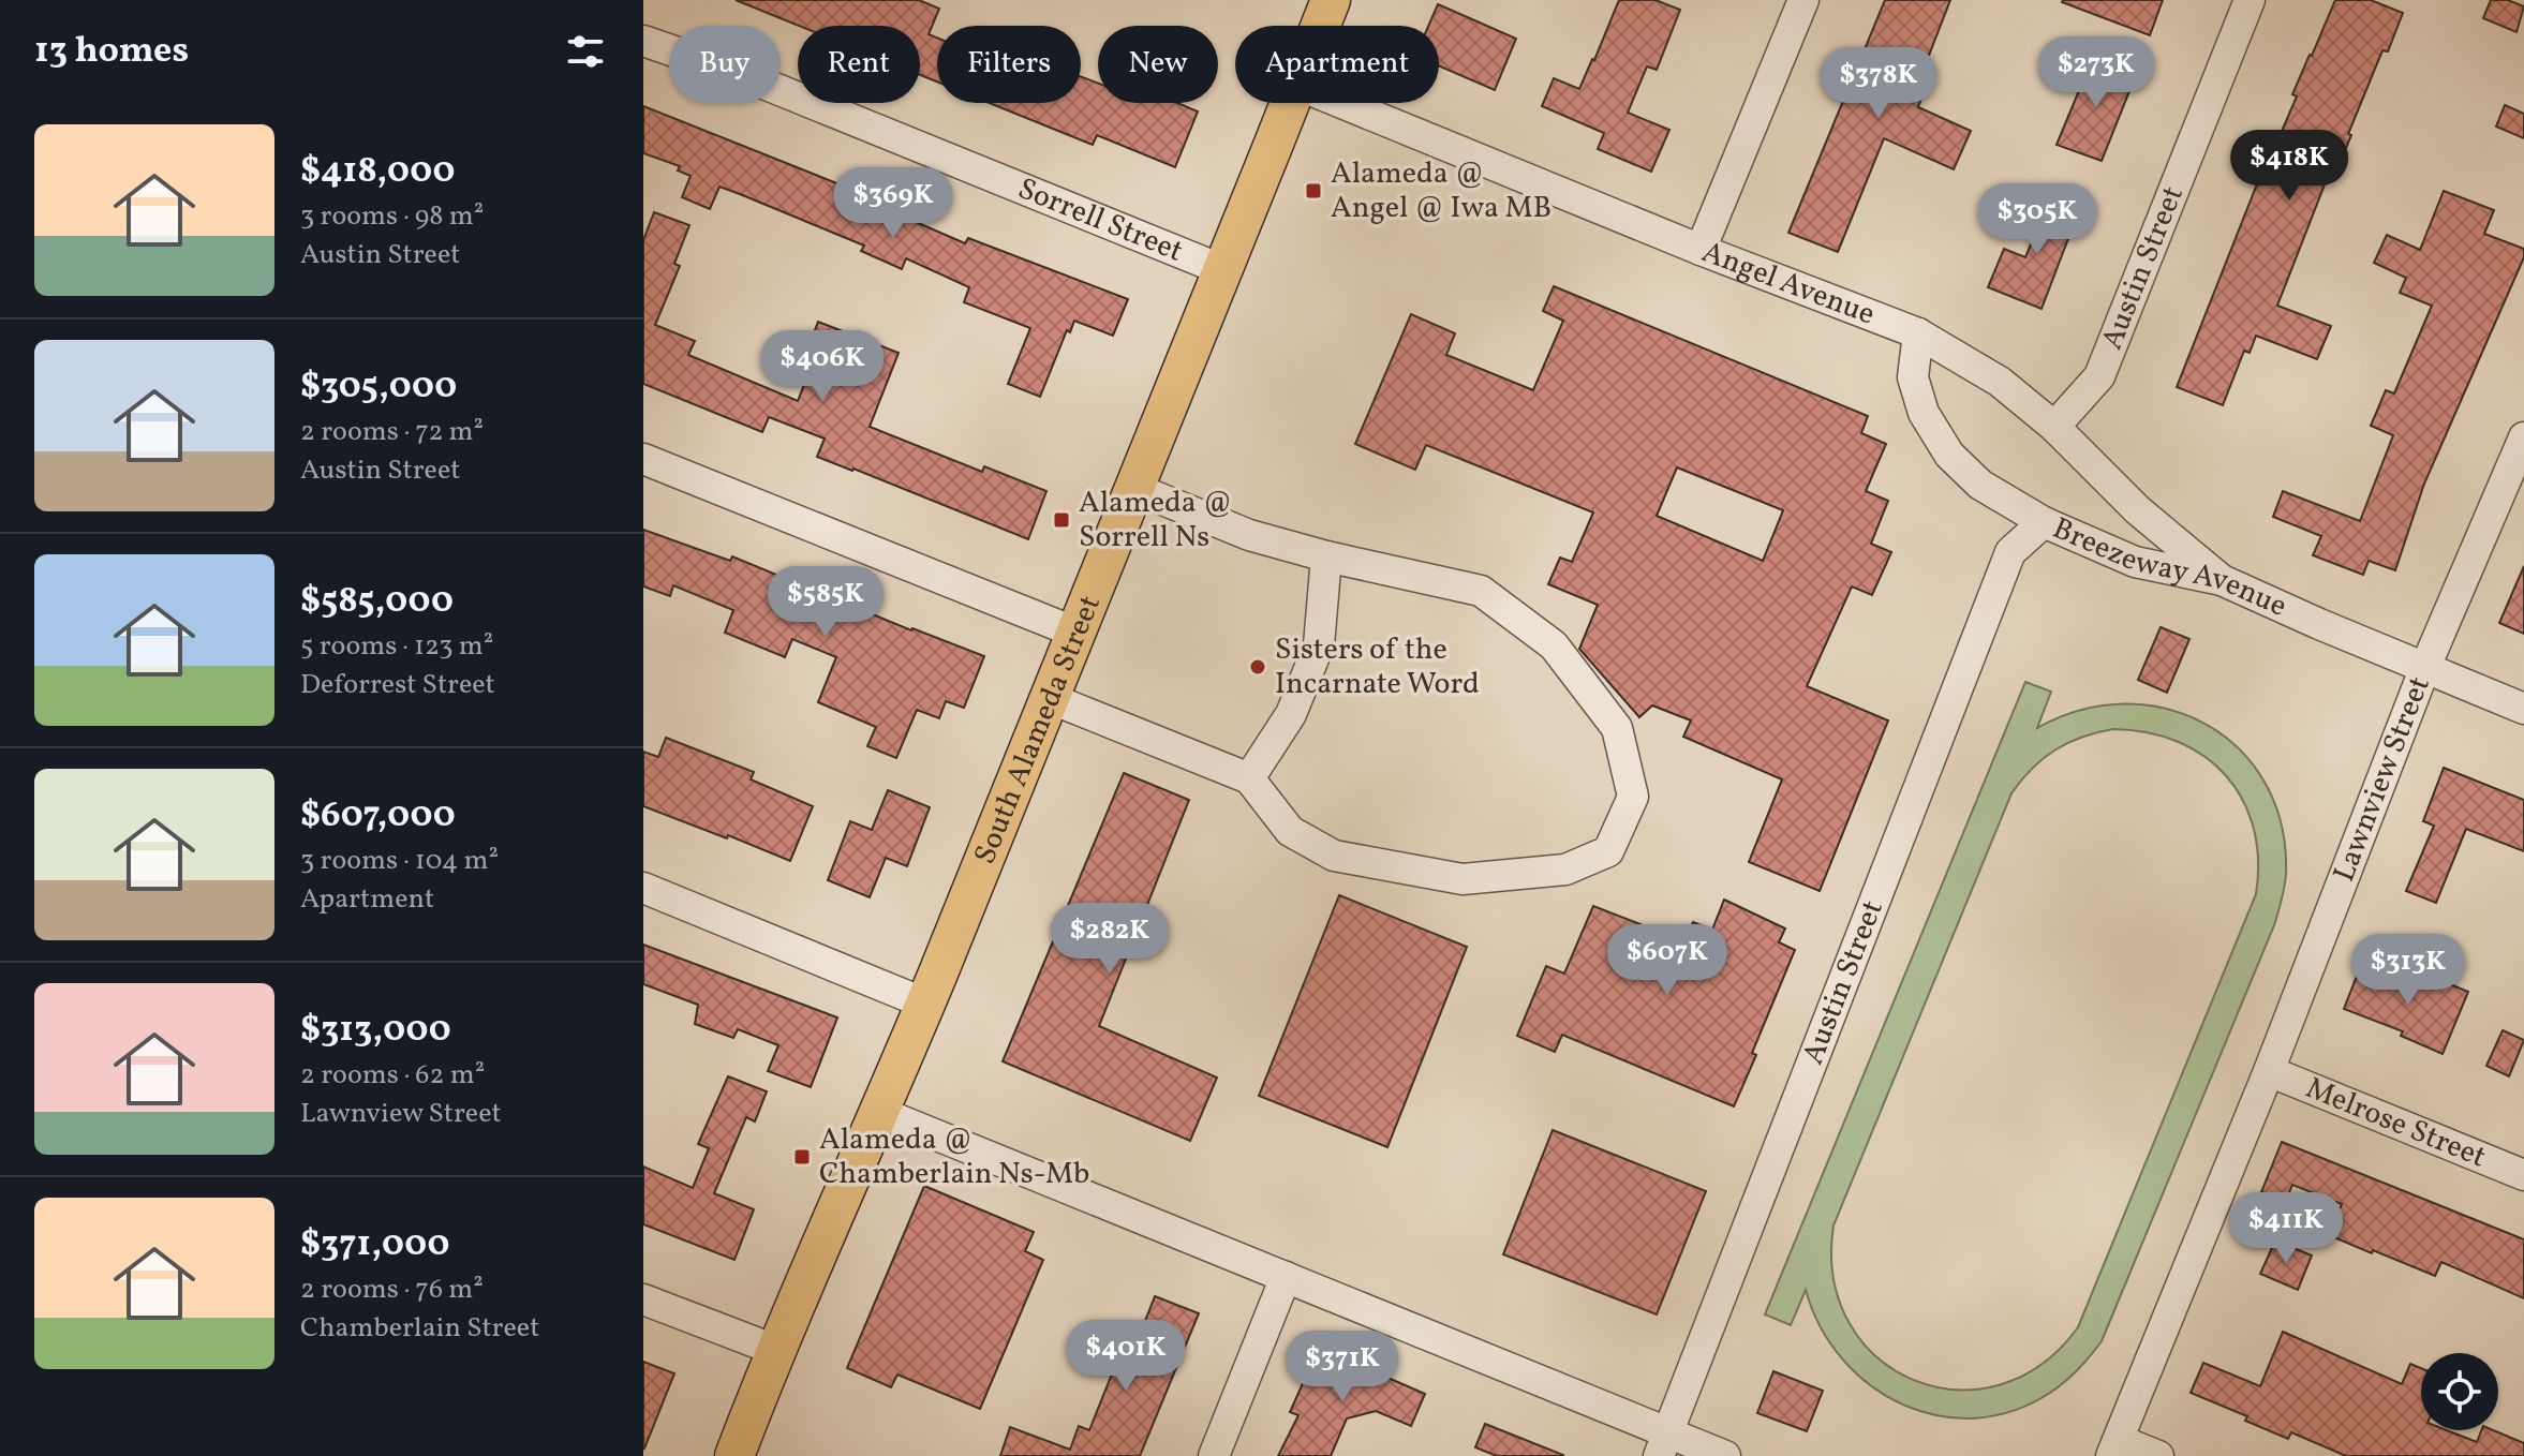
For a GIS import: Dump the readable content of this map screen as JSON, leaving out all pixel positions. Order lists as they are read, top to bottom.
{
  "streets": {
    "main road": ["South Alameda Street"],
    "street": [
      "Sorrell Street",
      "Austin Street",
      "Angel Avenue",
      "Breezeway Avenue",
      "Lawnview Street",
      "Melrose Street"
    ]
  },
  "crossings": [
    ["Sorrell Street", "South Alameda Street"],
    ["Austin Street", "Angel Avenue"],
    ["Austin Street", "Breezeway Avenue"],
    ["Angel Avenue", "Breezeway Avenue"],
    ["Breezeway Avenue", "Lawnview Street"],
    ["Lawnview Street", "Melrose Street"]
  ],
  "places": {
    "transit": ["Alameda @ Angel @ Iwa MB", "Alameda @ Sorrell Ns", "Alameda @ Chamberlain Ns-Mb"],
    "other": ["Sisters of the Incarnate Word"]
  },
  "page": {
    "heading": "13 homes",
    "chip": [
      "Buy",
      "Rent",
      "Filters",
      "New",
      "Apartment"
    ],
    "price": [
      "$273K",
      "$378K",
      "$418K",
      "$369K",
      "$305K",
      "$406K",
      "$585K",
      "$282K",
      "$607K",
      "$313K",
      "$411K",
      "$401K",
      "$371K"
    ],
    "list": [
      {
        "name": "$418,000",
        "note": "3 rooms · 98 m² · Austin Street"
      },
      {
        "name": "$305,000",
        "note": "2 rooms · 72 m² · Austin Street"
      },
      {
        "name": "$585,000",
        "note": "5 rooms · 123 m² · Deforrest Street"
      },
      {
        "name": "$607,000",
        "note": "3 rooms · 104 m² · Apartment"
      },
      {
        "name": "$313,000",
        "note": "2 rooms · 62 m² · Lawnview Street"
      },
      {
        "name": "$371,000",
        "note": "2 rooms · 76 m² · Chamberlain Street"
      }
    ]
  }
}
